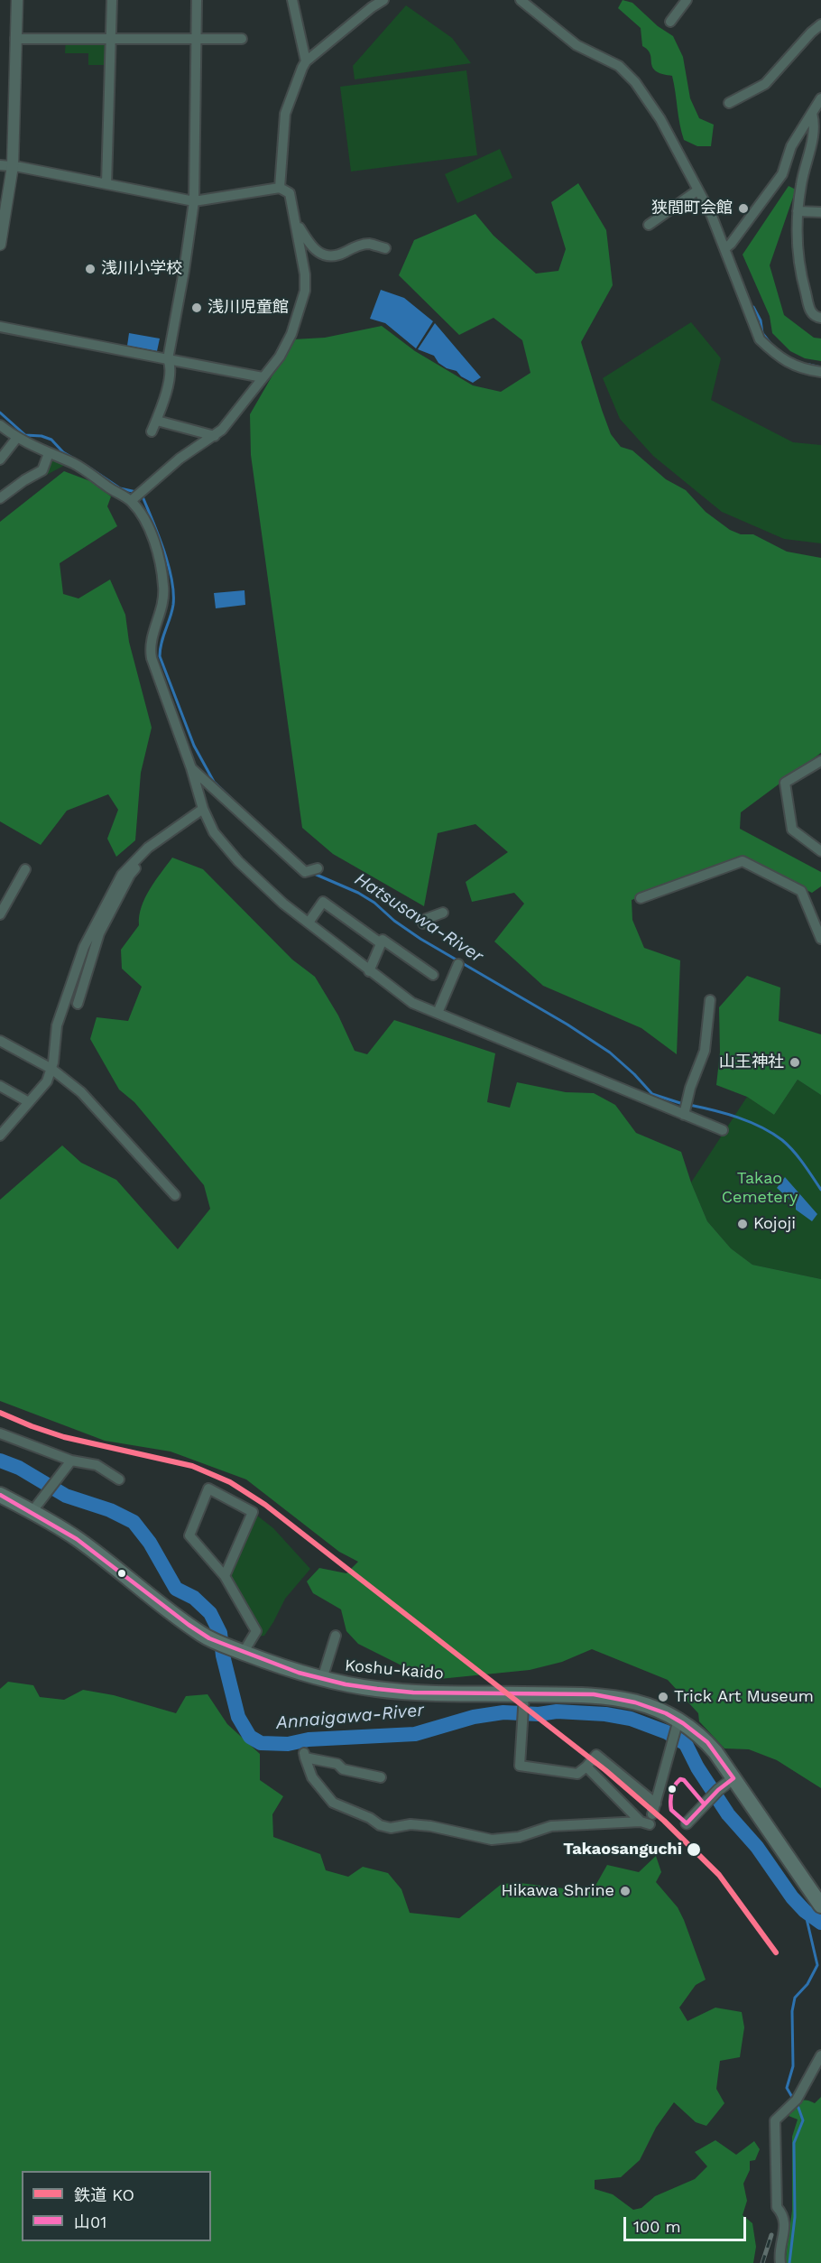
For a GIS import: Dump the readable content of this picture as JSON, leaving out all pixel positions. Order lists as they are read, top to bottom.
{
  "streets": {
    "highway": ["Koshu-kaido"]
  },
  "water": ["Hatsusawa-River", "Annaigawa-River"],
  "parks": ["Takao Cemetery"],
  "places": [
    "狭間町会館",
    "浅川小学校",
    "浅川児童館",
    "山王神社",
    "Kojoji",
    "Trick Art Museum",
    "Takaosanguchi",
    "Hikawa Shrine"
  ],
  "lines": ["rail line KO", "transit line 山01"],
  "legend": ["鉄道 KO", "山01"],
  "scale_bar": "100 m"
}
